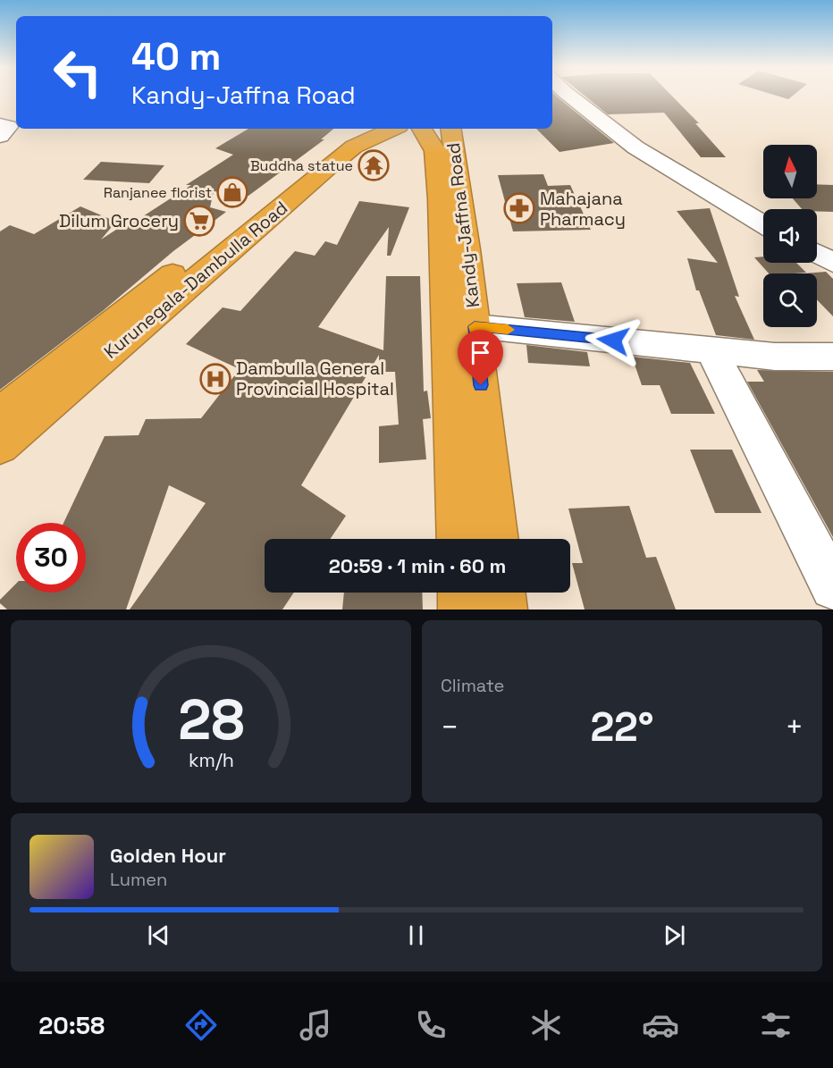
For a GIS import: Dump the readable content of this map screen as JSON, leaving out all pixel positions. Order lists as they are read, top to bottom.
{
  "streets": {
    "highway": ["Kandy-Jaffna Road", "Kurunegala-Dambulla Road"]
  },
  "places": {
    "temple": ["Buddha statue"],
    "shop": ["Ranjanee florist"],
    "pharmacy": ["Mahajana Pharmacy"],
    "supermarket": ["Dilum Grocery"],
    "hospital": ["Dambulla General Provincial Hospital"]
  },
  "north": "top",
  "page": {
    "turn": ["40 m", "Kandy-Jaffna Road"],
    "limit": "30",
    "trip": "20:59 · 1 min · 60 m",
    "tile": "Climate",
    "heat": ["−", "22°", "+"],
    "song": ["Golden Hour", "Lumen"],
    "tabs": "20:58",
    "gauge": ["28", "km/h"]
  }
}
